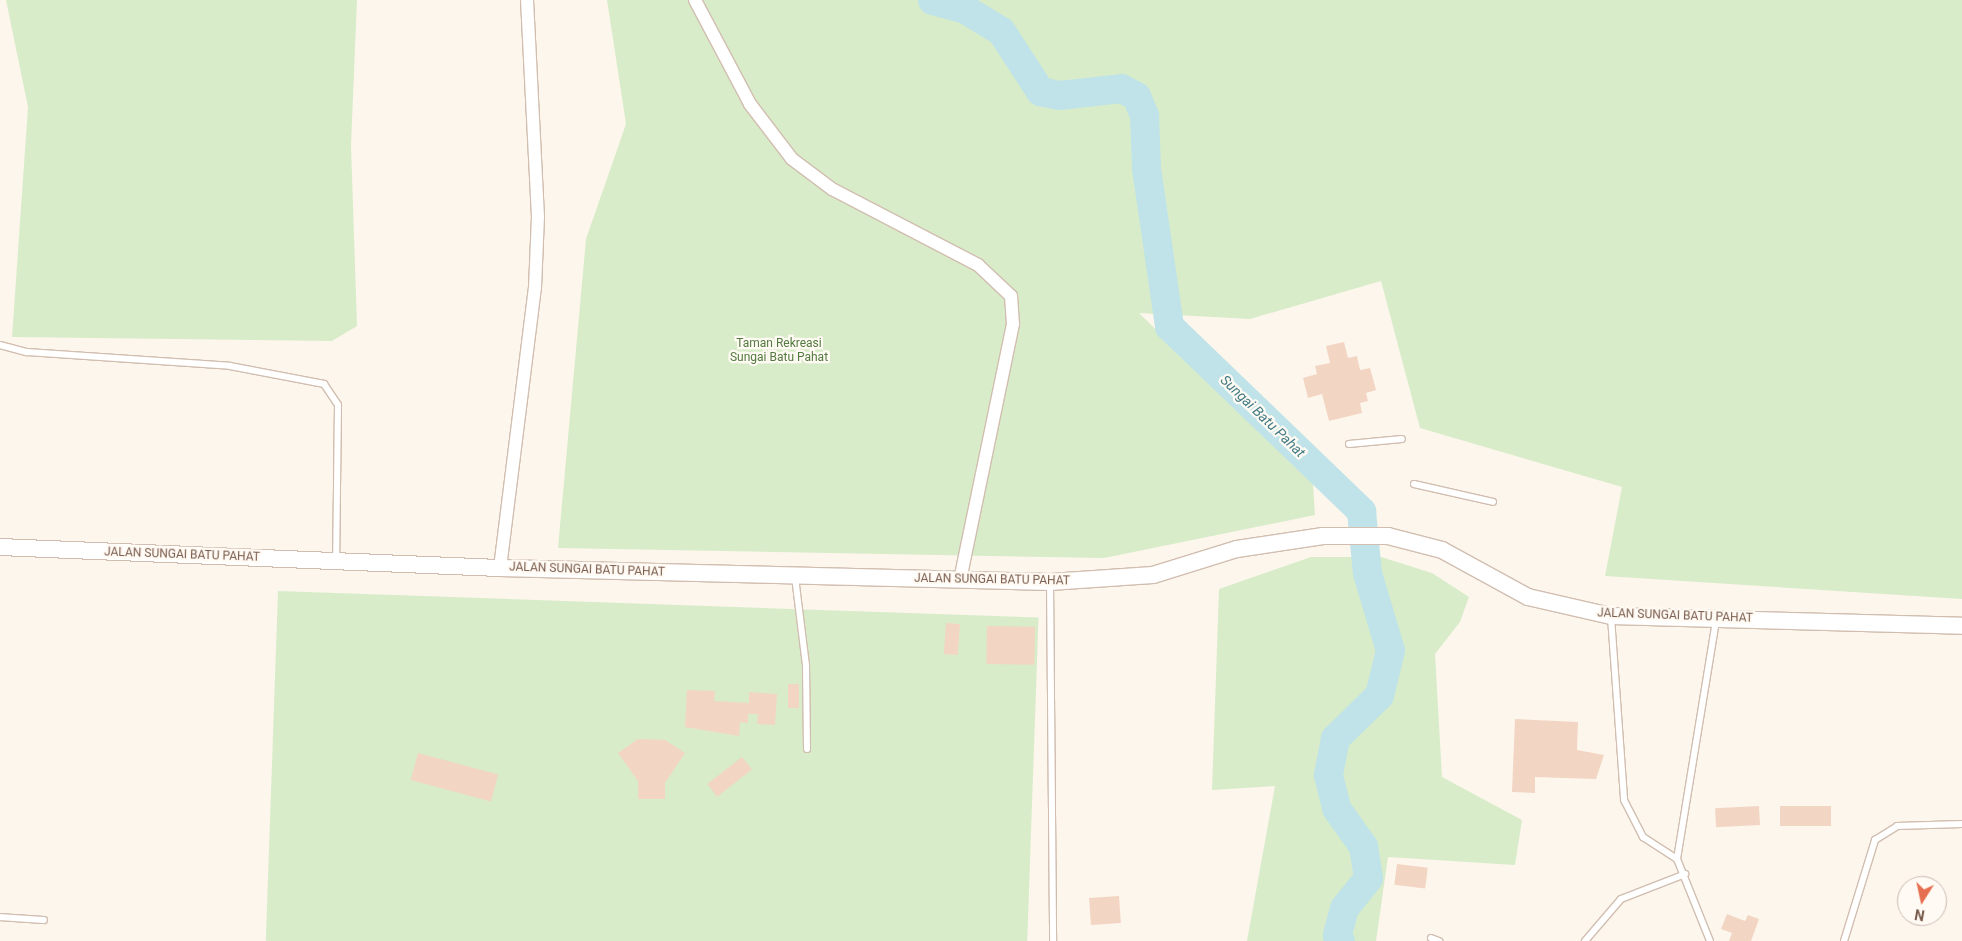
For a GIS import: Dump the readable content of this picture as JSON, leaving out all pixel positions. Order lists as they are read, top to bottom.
{
  "streets": {
    "street": ["JALAN SUNGAI BATU PAHAT"]
  },
  "water": ["Sungai Batu Pahat"],
  "parks": ["Taman Rekreasi Sungai Batu Pahat"],
  "north": "bottom"
}
